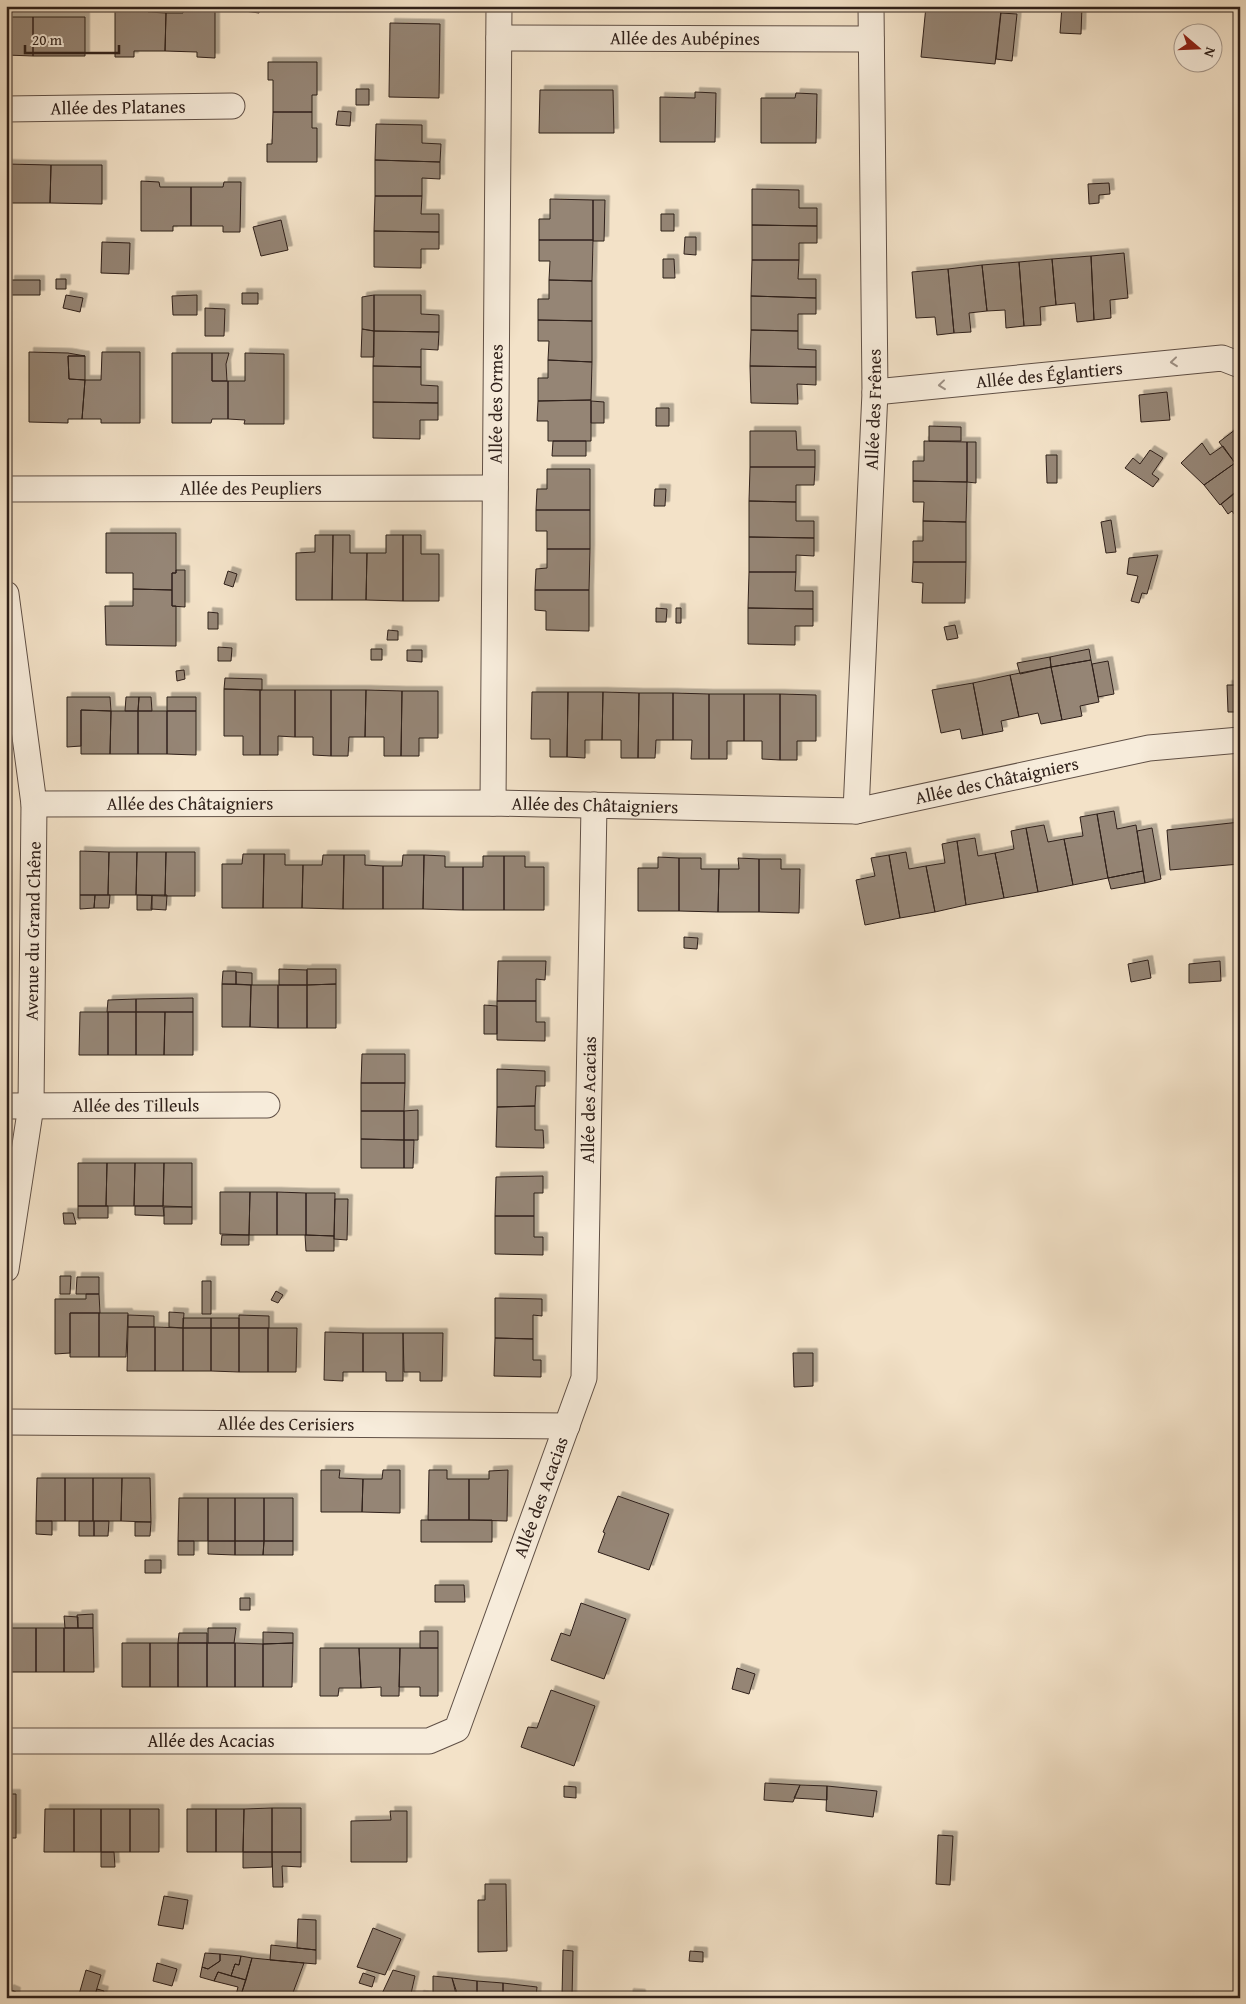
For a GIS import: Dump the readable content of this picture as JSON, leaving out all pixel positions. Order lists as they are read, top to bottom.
{
  "streets": {
    "street": [
      "Allée des Aubépines",
      "Allée des Platanes",
      "Allée des Églantiers",
      "Allée des Ormes",
      "Allée des Frênes",
      "Allée des Peupliers",
      "Allée des Châtaigniers",
      "Avenue du Grand Chêne",
      "Allée des Acacias",
      "Allée des Tilleuls",
      "Allée des Cerisiers"
    ]
  },
  "crossings": [
    ["Allée des Aubépines", "Allée des Ormes"],
    ["Allée des Aubépines", "Allée des Frênes"],
    ["Allée des Églantiers", "Allée des Frênes"],
    ["Allée des Ormes", "Allée des Peupliers"],
    ["Allée des Ormes", "Allée des Châtaigniers"],
    ["Allée des Frênes", "Allée des Châtaigniers"],
    ["Allée des Châtaigniers", "Avenue du Grand Chêne"],
    ["Allée des Châtaigniers", "Allée des Acacias"],
    ["Avenue du Grand Chêne", "Allée des Tilleuls"],
    ["Allée des Acacias", "Allée des Cerisiers"]
  ],
  "one_way": ["Allée des Églantiers"],
  "scale_bar": "20 m",
  "north": "right"
}
